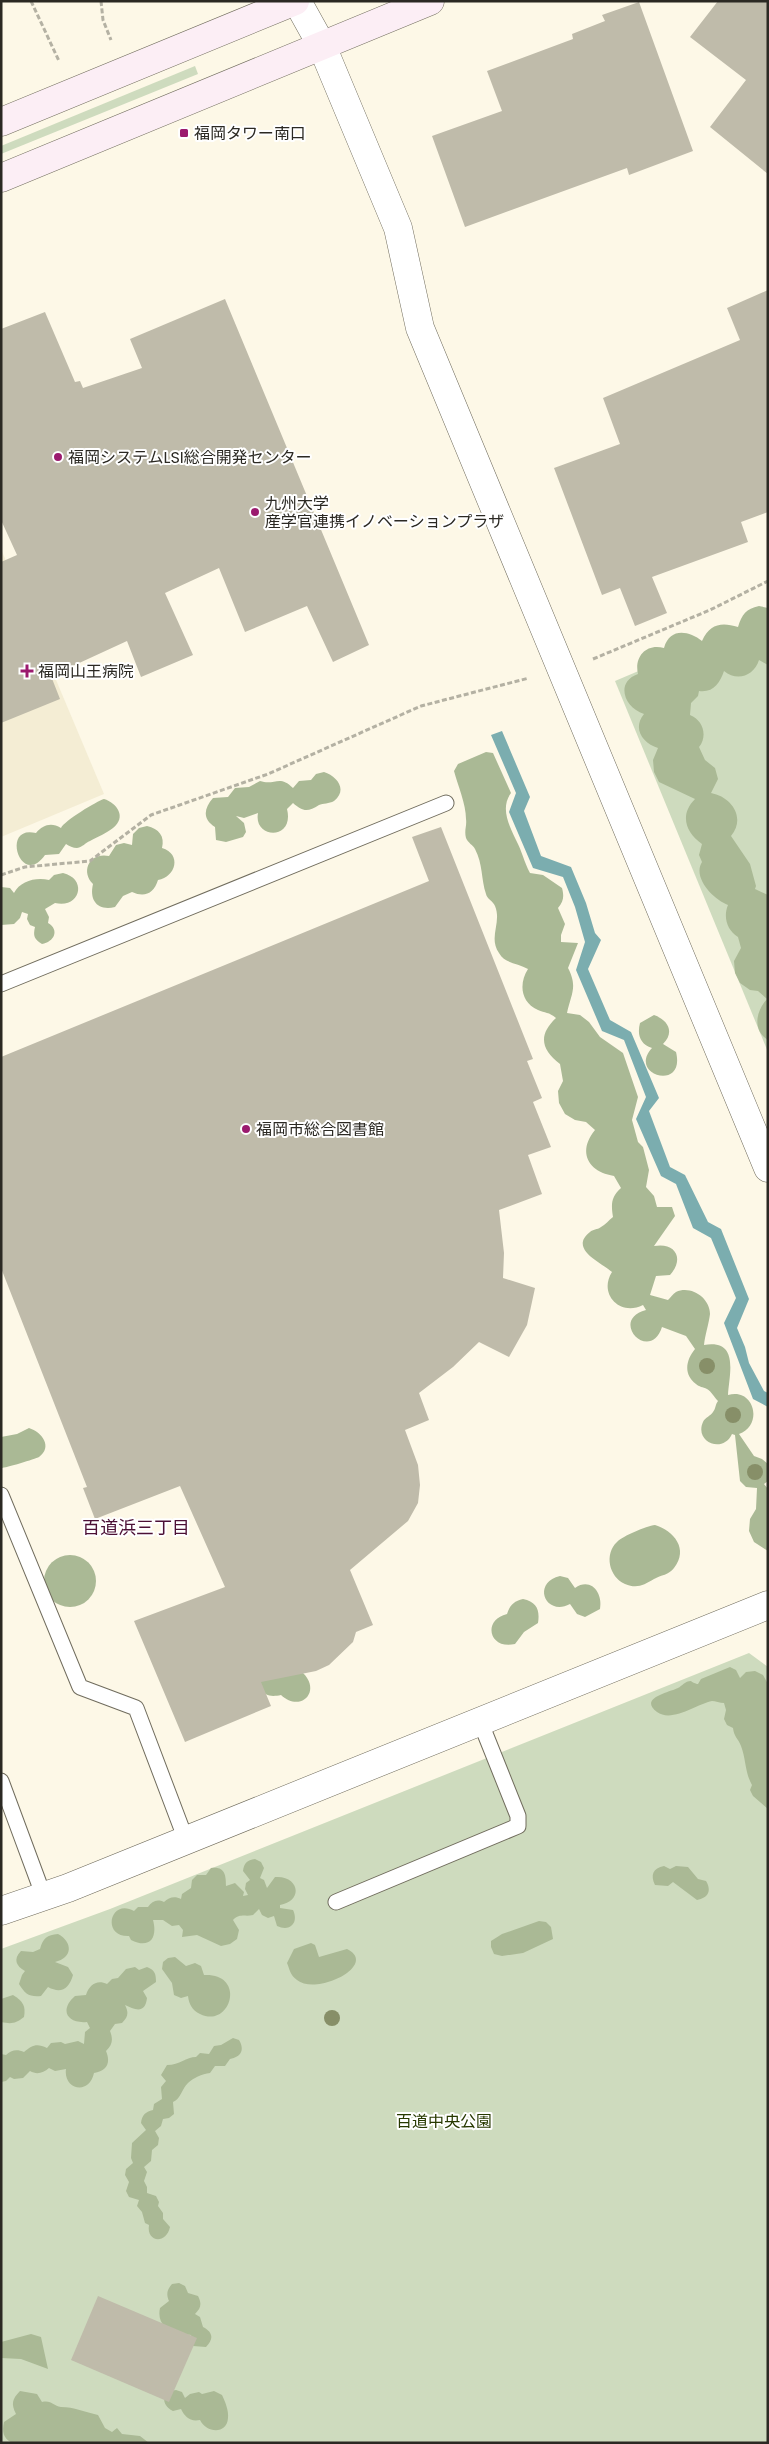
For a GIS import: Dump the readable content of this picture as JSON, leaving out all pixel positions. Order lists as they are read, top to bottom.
{
  "districts": ["百道浜三丁目"],
  "parks": ["百道中央公園"],
  "places": {
    "transit": ["福岡タワー南口"],
    "other": ["福岡システムLSI総合開発センター", "九州大学 産学官連携イノベーションプラザ", "福岡市総合図書館"],
    "health": ["福岡山王病院"]
  }
}
